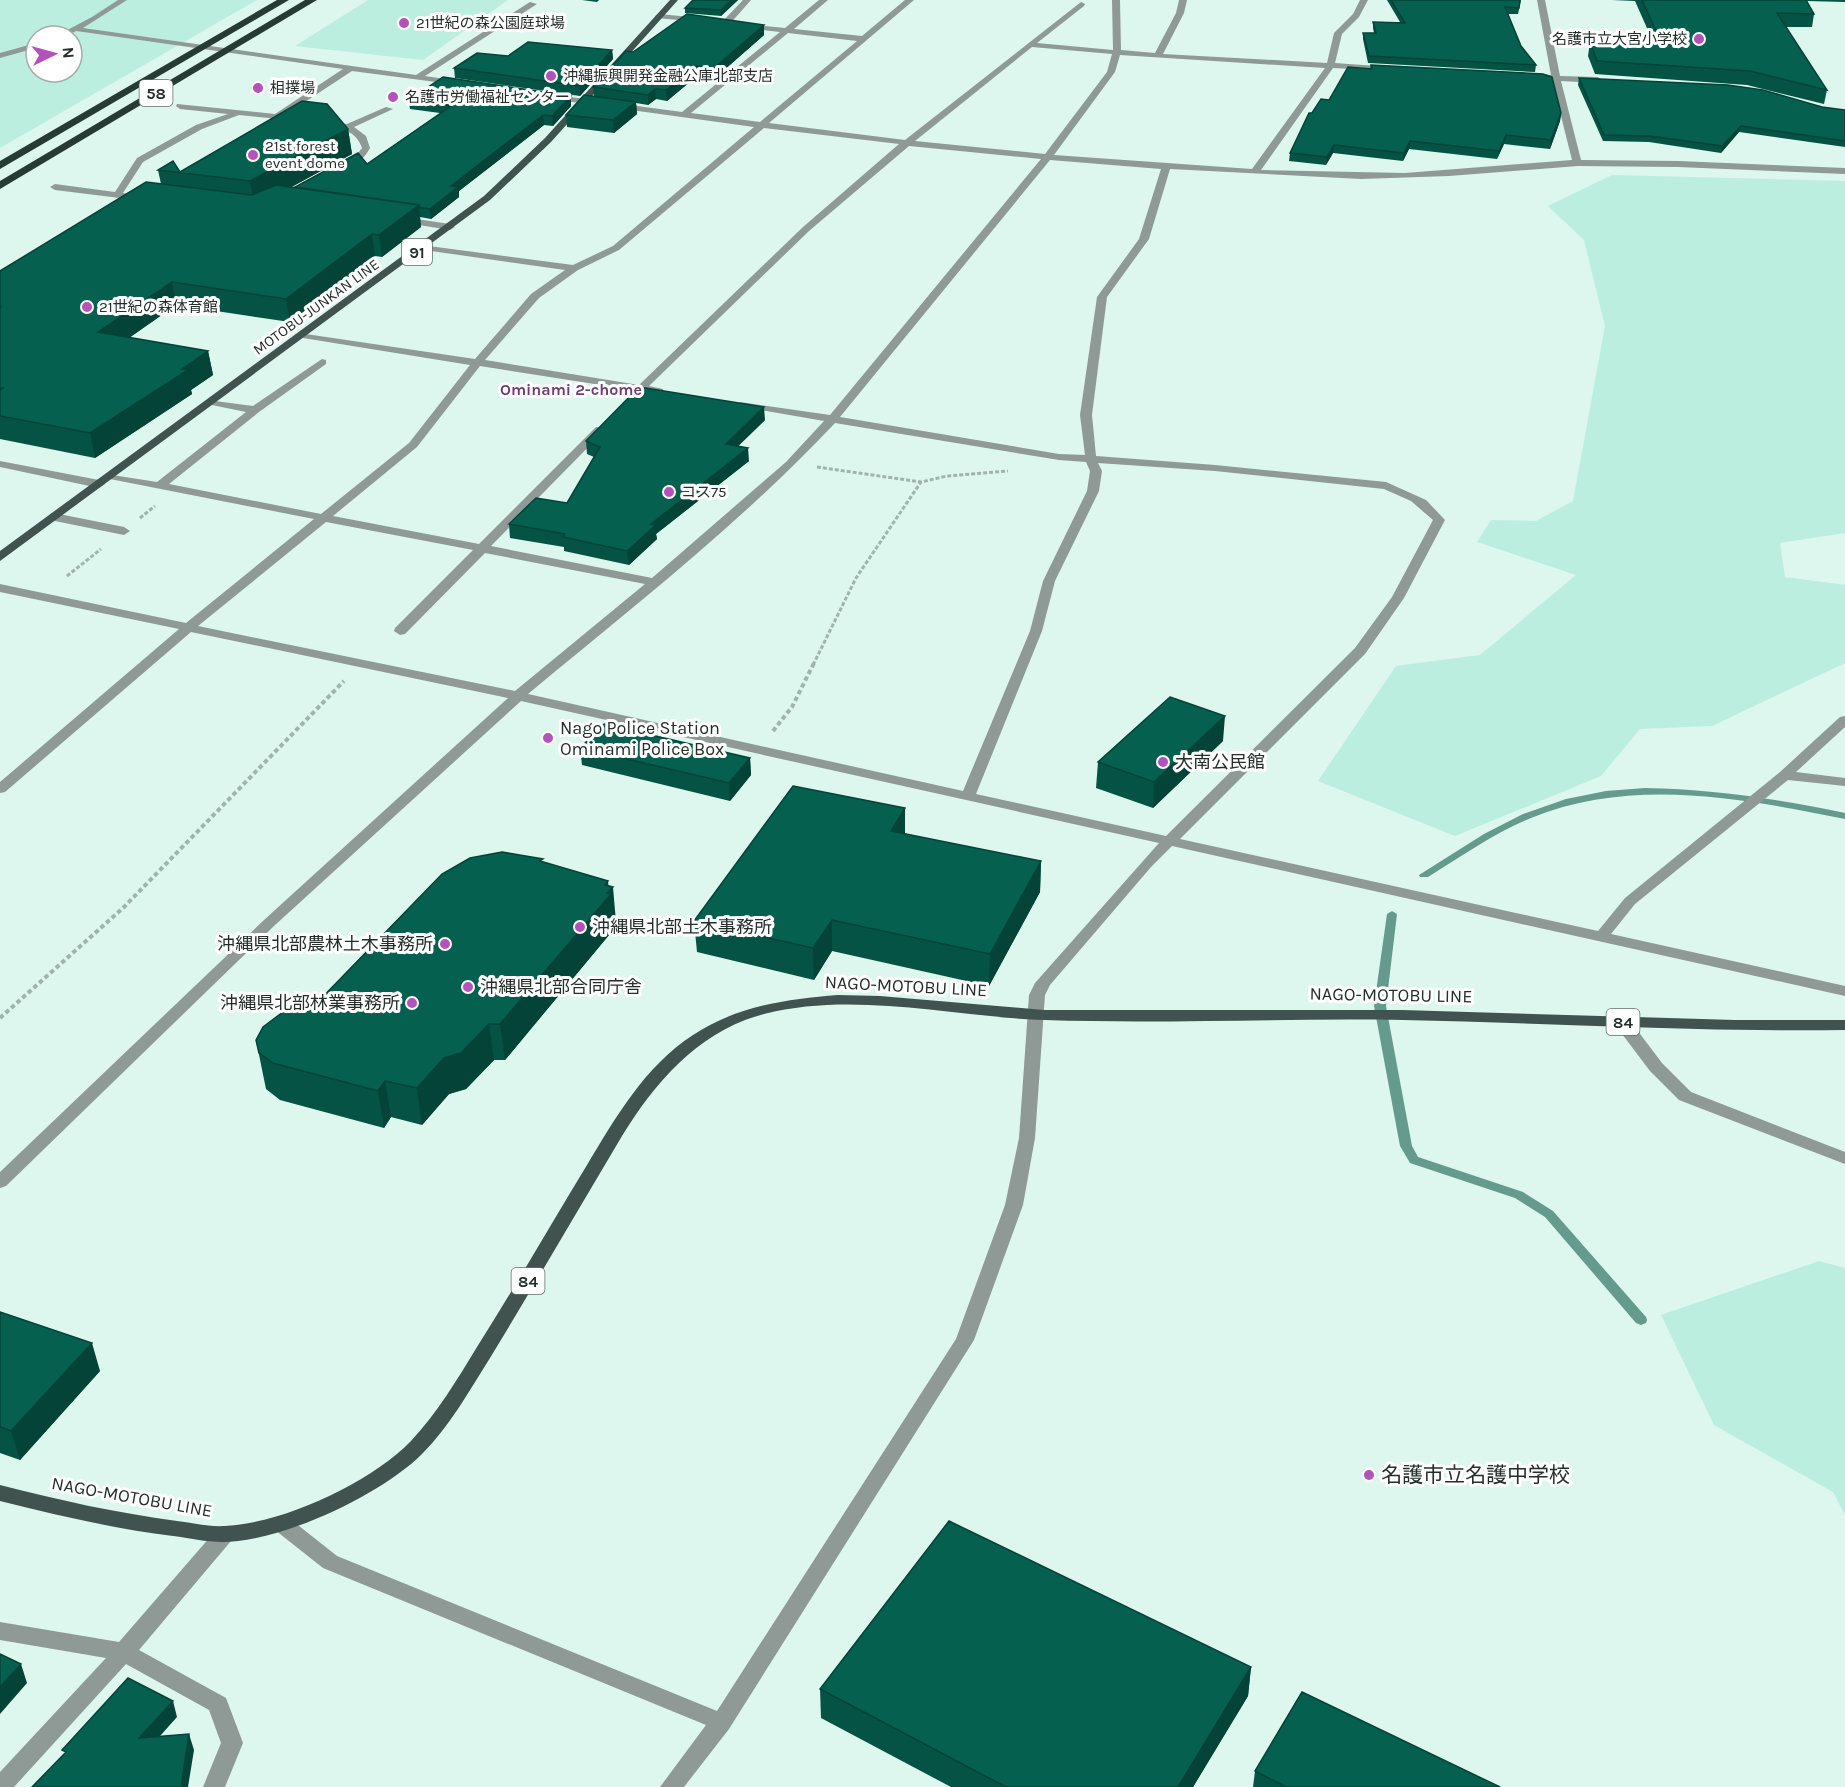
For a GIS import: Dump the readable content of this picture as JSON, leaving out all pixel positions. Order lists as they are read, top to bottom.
{
  "streets": {
    "highway": ["58"],
    "main road": [
      "91",
      "MOTOBU-JUNKAN LINE",
      "NAGO-MOTOBU LINE",
      "84"
    ]
  },
  "districts": ["Ominami 2-chome"],
  "places": [
    "21世紀の森公園庭球場",
    "名護市立大宮小学校",
    "沖縄振興開発金融公庫北部支店",
    "相撲場",
    "名護市労働福祉センター",
    "21st forest event dome",
    "21世紀の森体育館",
    "コス75",
    "Nago Police Station Ominami Police Box",
    "大南公民館",
    "沖縄県北部土木事務所",
    "沖縄県北部農林土木事務所",
    "沖縄県北部合同庁舎",
    "沖縄県北部林業事務所",
    "名護市立名護中学校"
  ],
  "north": "right"
}
